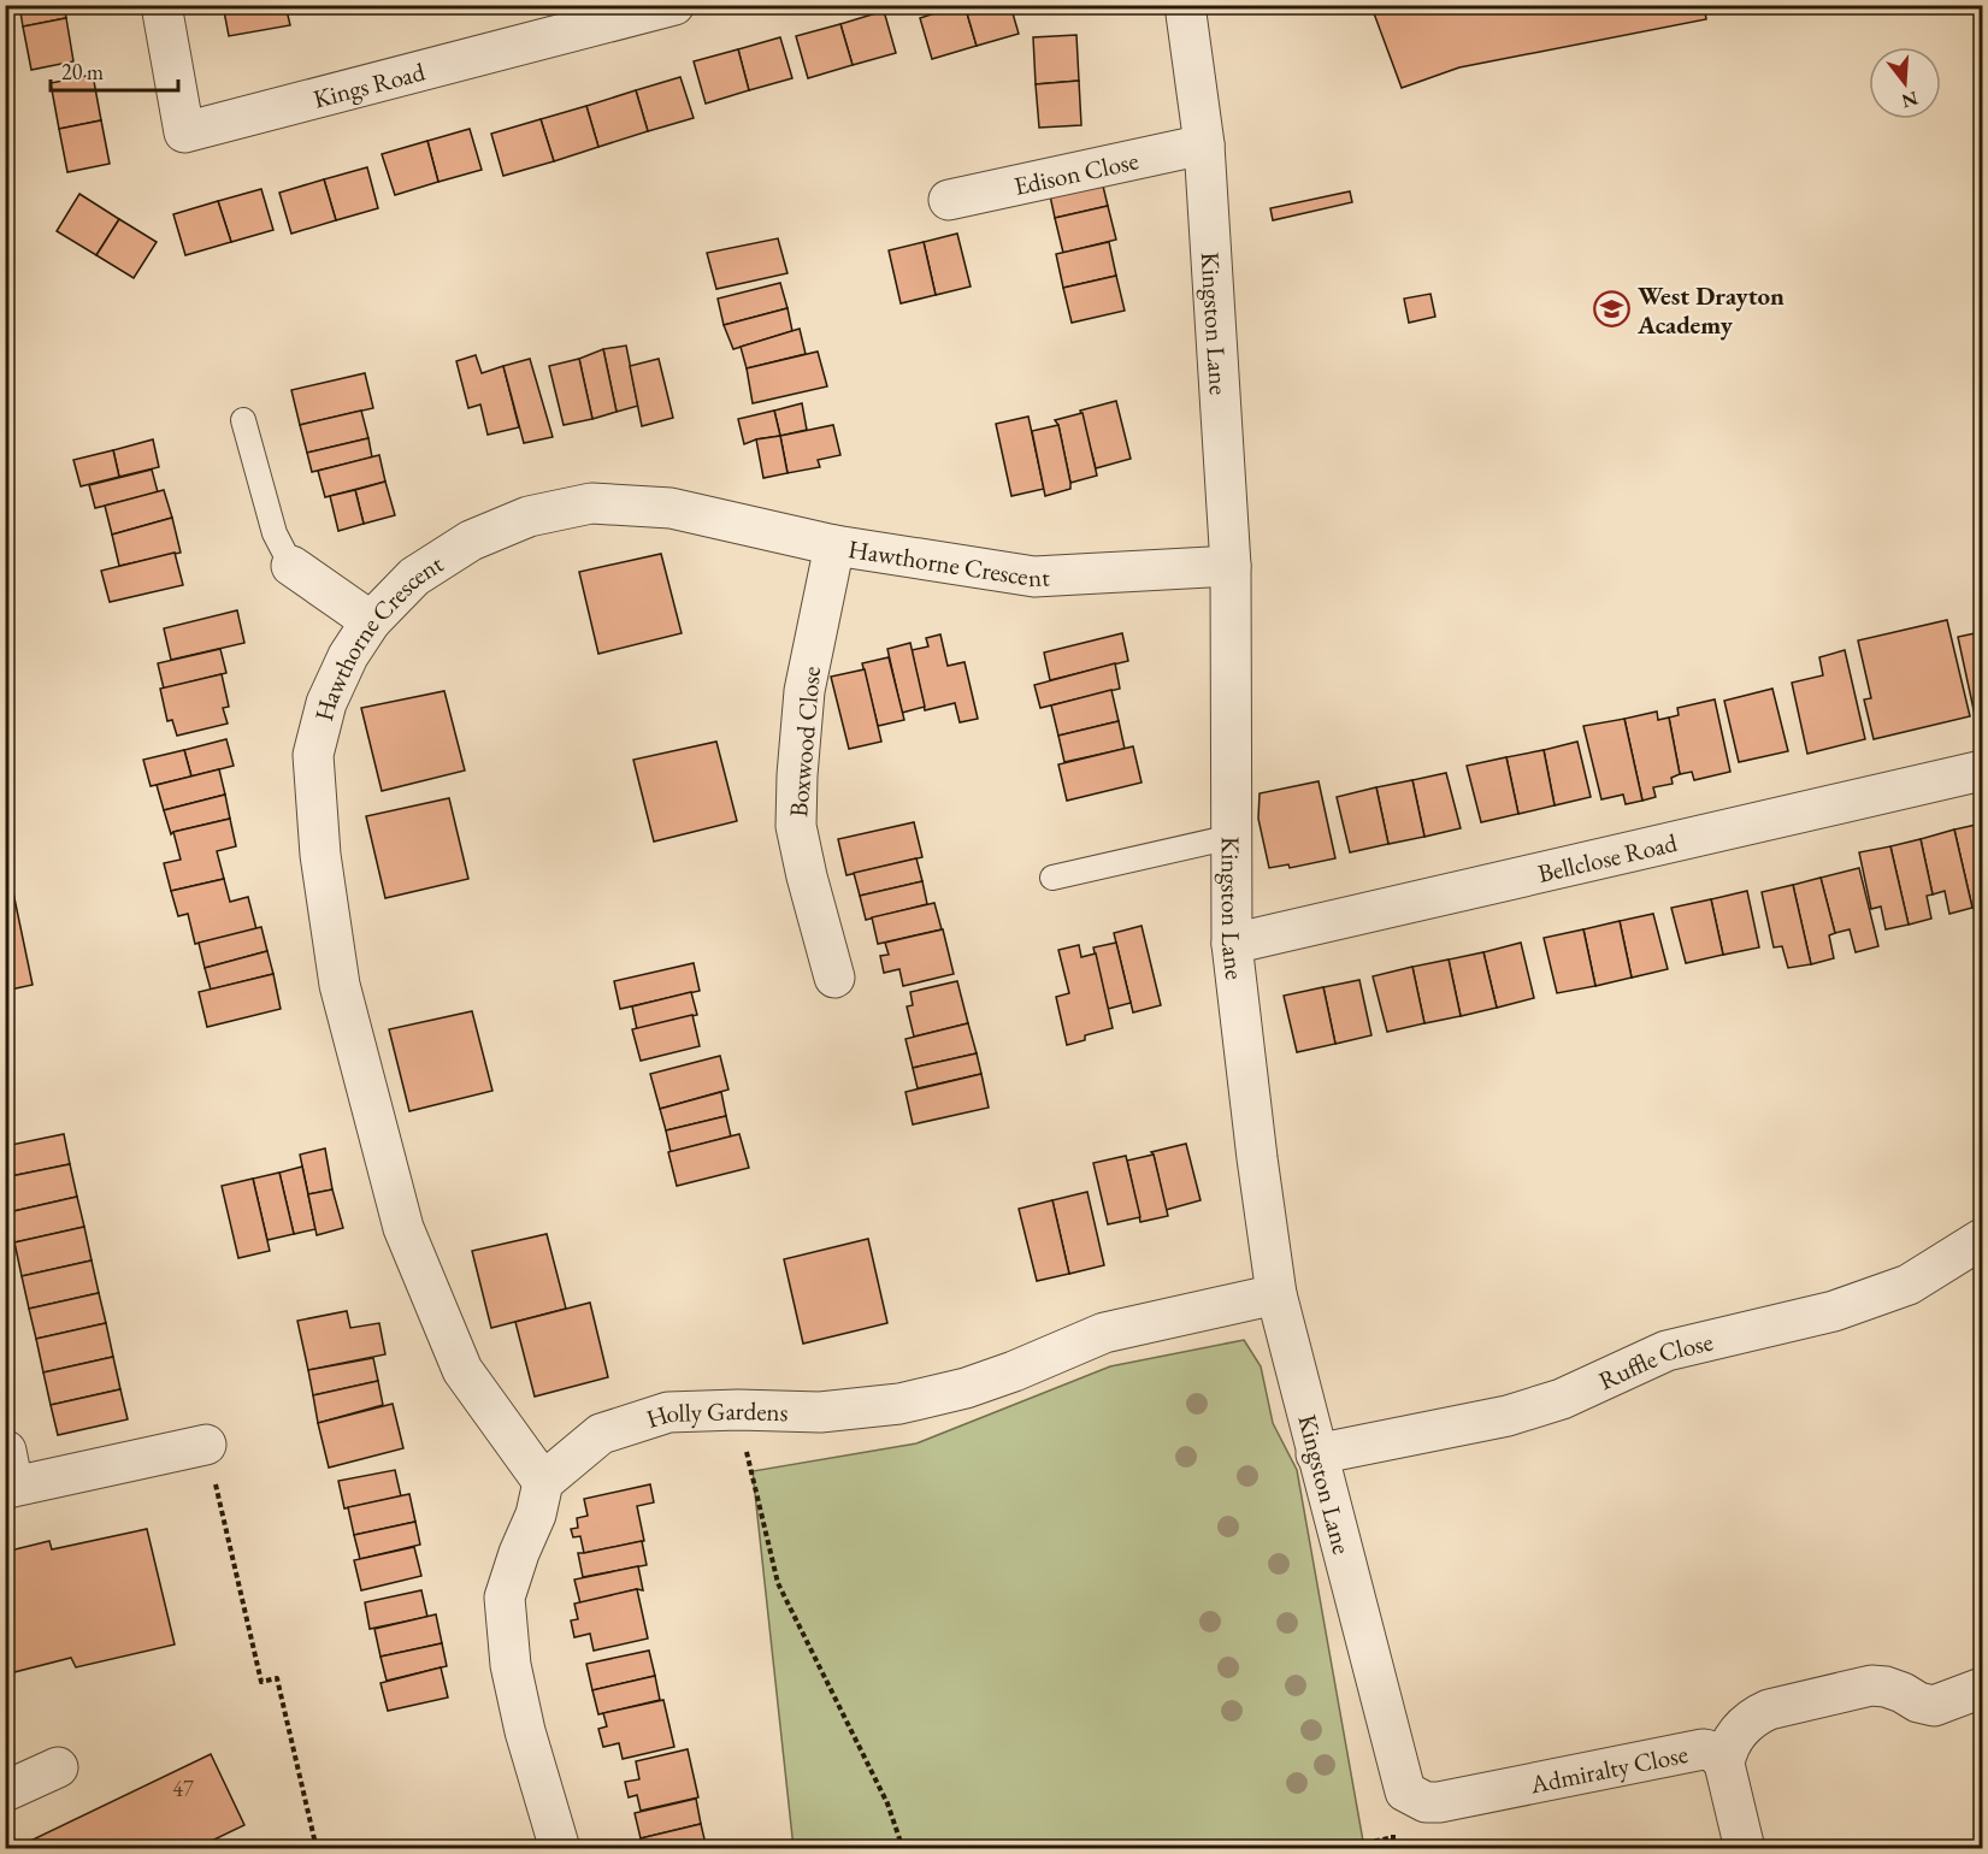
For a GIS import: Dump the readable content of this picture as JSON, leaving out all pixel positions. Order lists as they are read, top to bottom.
{
  "streets": {
    "street": [
      "Kings Road",
      "Edison Close",
      "Kingston Lane",
      "Hawthorne Crescent",
      "Boxwood Close",
      "Bellclose Road",
      "Ruffle Close",
      "Holly Gardens",
      "Admiralty Close"
    ]
  },
  "crossings": [
    ["Edison Close", "Kingston Lane"],
    ["Kingston Lane", "Hawthorne Crescent"],
    ["Kingston Lane", "Bellclose Road"],
    ["Kingston Lane", "Ruffle Close"],
    ["Kingston Lane", "Holly Gardens"],
    ["Kingston Lane", "Admiralty Close"],
    ["Hawthorne Crescent", "Boxwood Close"],
    ["Hawthorne Crescent", "Holly Gardens"]
  ],
  "places": {
    "school or university": ["West Drayton Academy"]
  },
  "house_numbers": ["47"],
  "scale_bar": "20 m",
  "north": "bottom"
}
